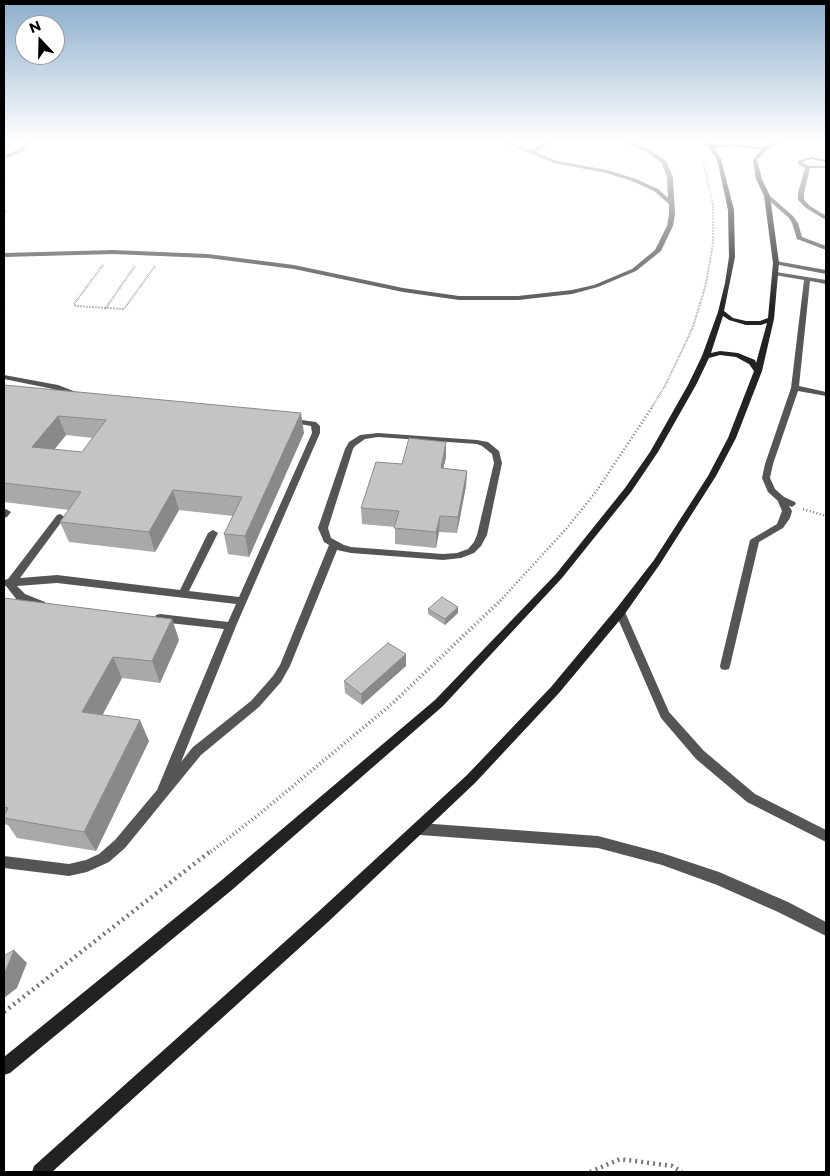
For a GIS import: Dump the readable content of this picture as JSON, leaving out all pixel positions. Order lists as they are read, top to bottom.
{
  "north": "top"
}
